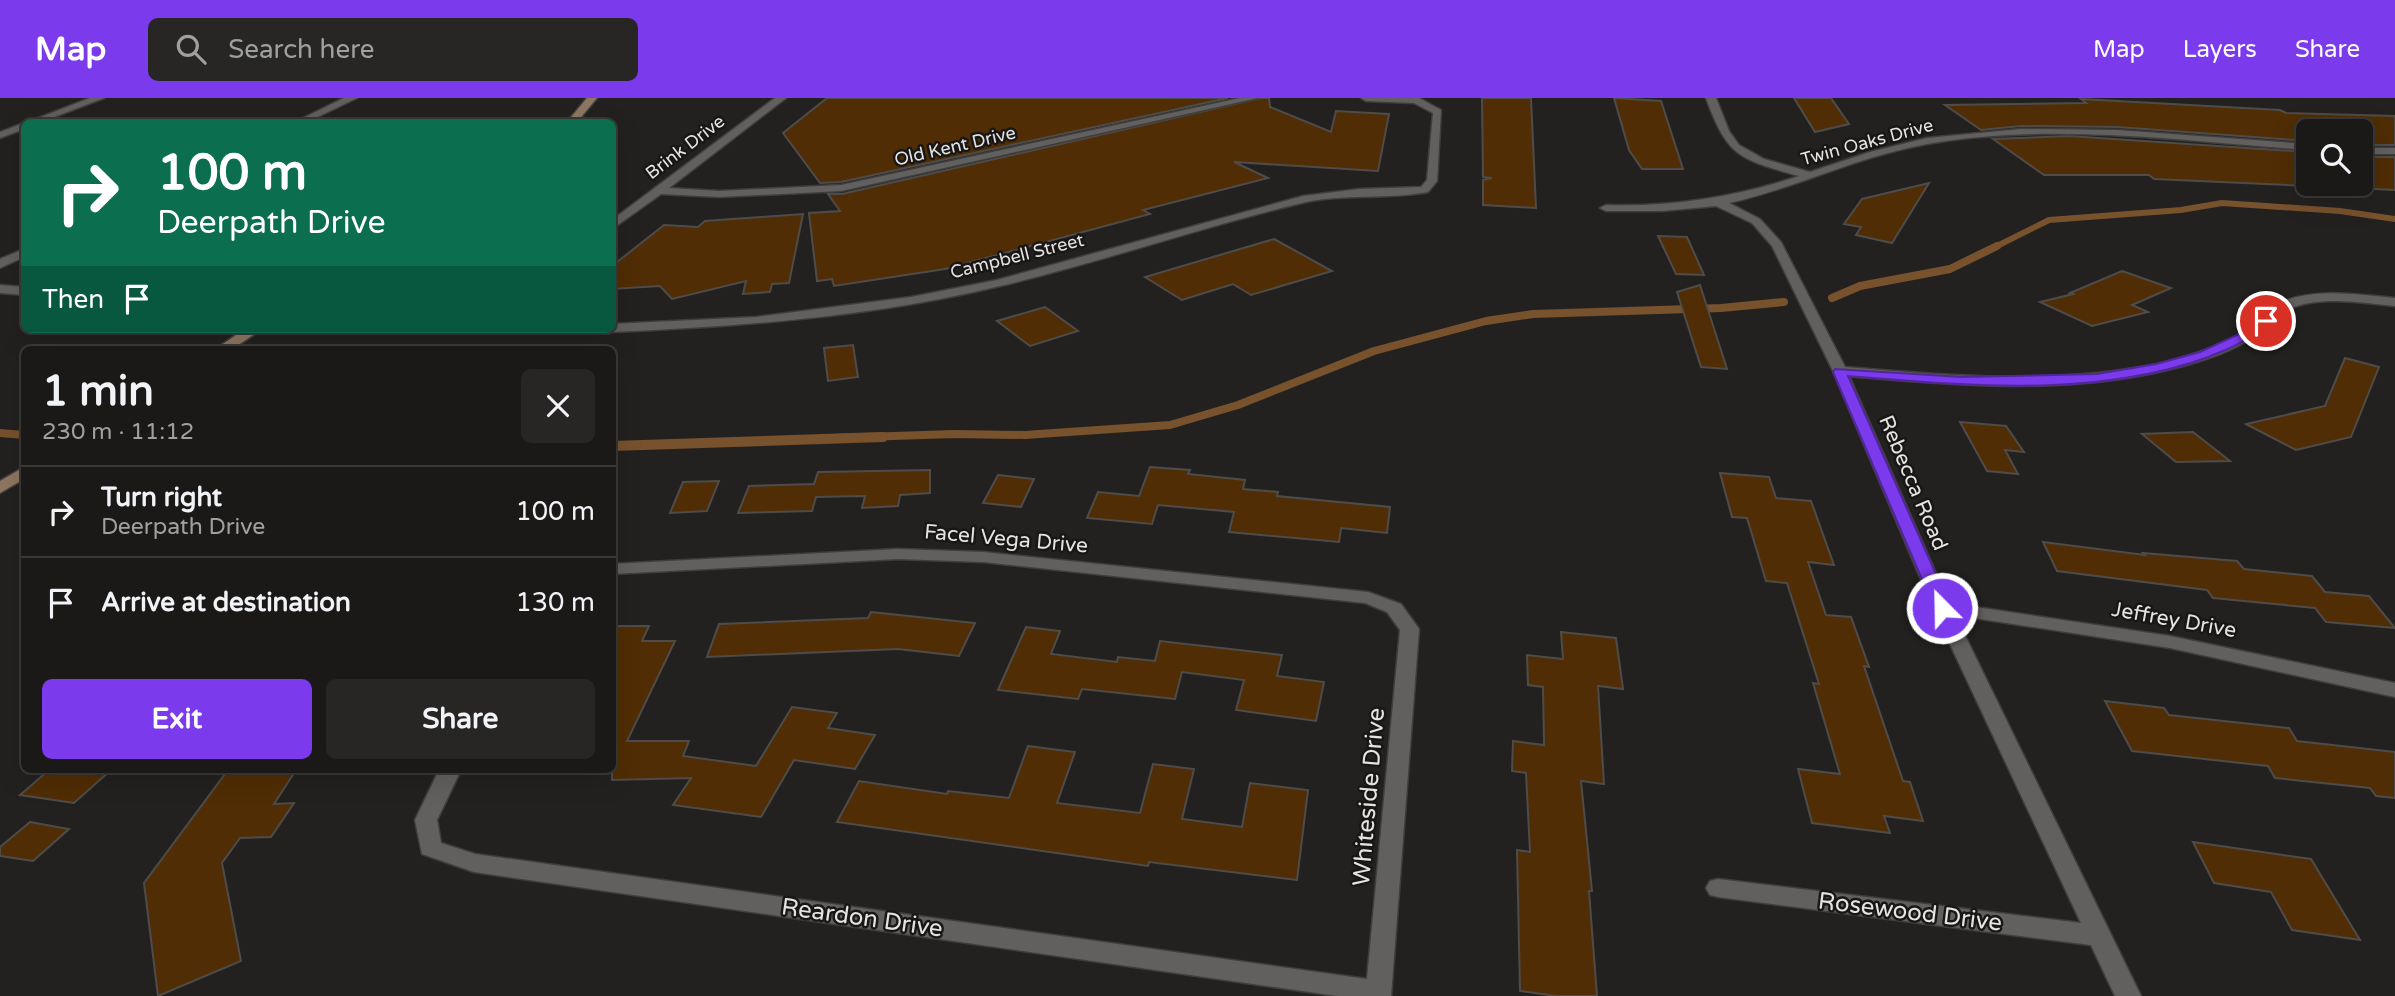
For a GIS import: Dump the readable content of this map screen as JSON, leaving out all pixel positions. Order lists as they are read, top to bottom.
{
  "streets": {
    "street": [
      "Twin Oaks Drive",
      "Old Kent Drive",
      "Brink Drive",
      "Campbell Street",
      "Rebecca Road",
      "Facel Vega Drive",
      "Jeffrey Drive",
      "Whiteside Drive",
      "Rosewood Drive",
      "Reardon Drive"
    ]
  },
  "crossings": [
    ["Twin Oaks Drive", "Rebecca Road"],
    ["Old Kent Drive", "Brink Drive"],
    ["Rebecca Road", "Jeffrey Drive"],
    ["Rebecca Road", "Rosewood Drive"],
    ["Facel Vega Drive", "Whiteside Drive"],
    ["Whiteside Drive", "Reardon Drive"]
  ],
  "page": {
    "header": "Map",
    "search": "Search here",
    "nav": ["Map", "Layers", "Share"],
    "turn": ["100 m", "Deerpath Drive"],
    "then": "Then",
    "heading": ["1 min", "230 m · 11:12"],
    "list": [
      {
        "name": "Turn right",
        "note": "Deerpath Drive",
        "value": "100 m"
      },
      {
        "name": "Arrive at destination",
        "value": "130 m"
      }
    ],
    "buttons": ["Exit", "Share"]
  }
}
